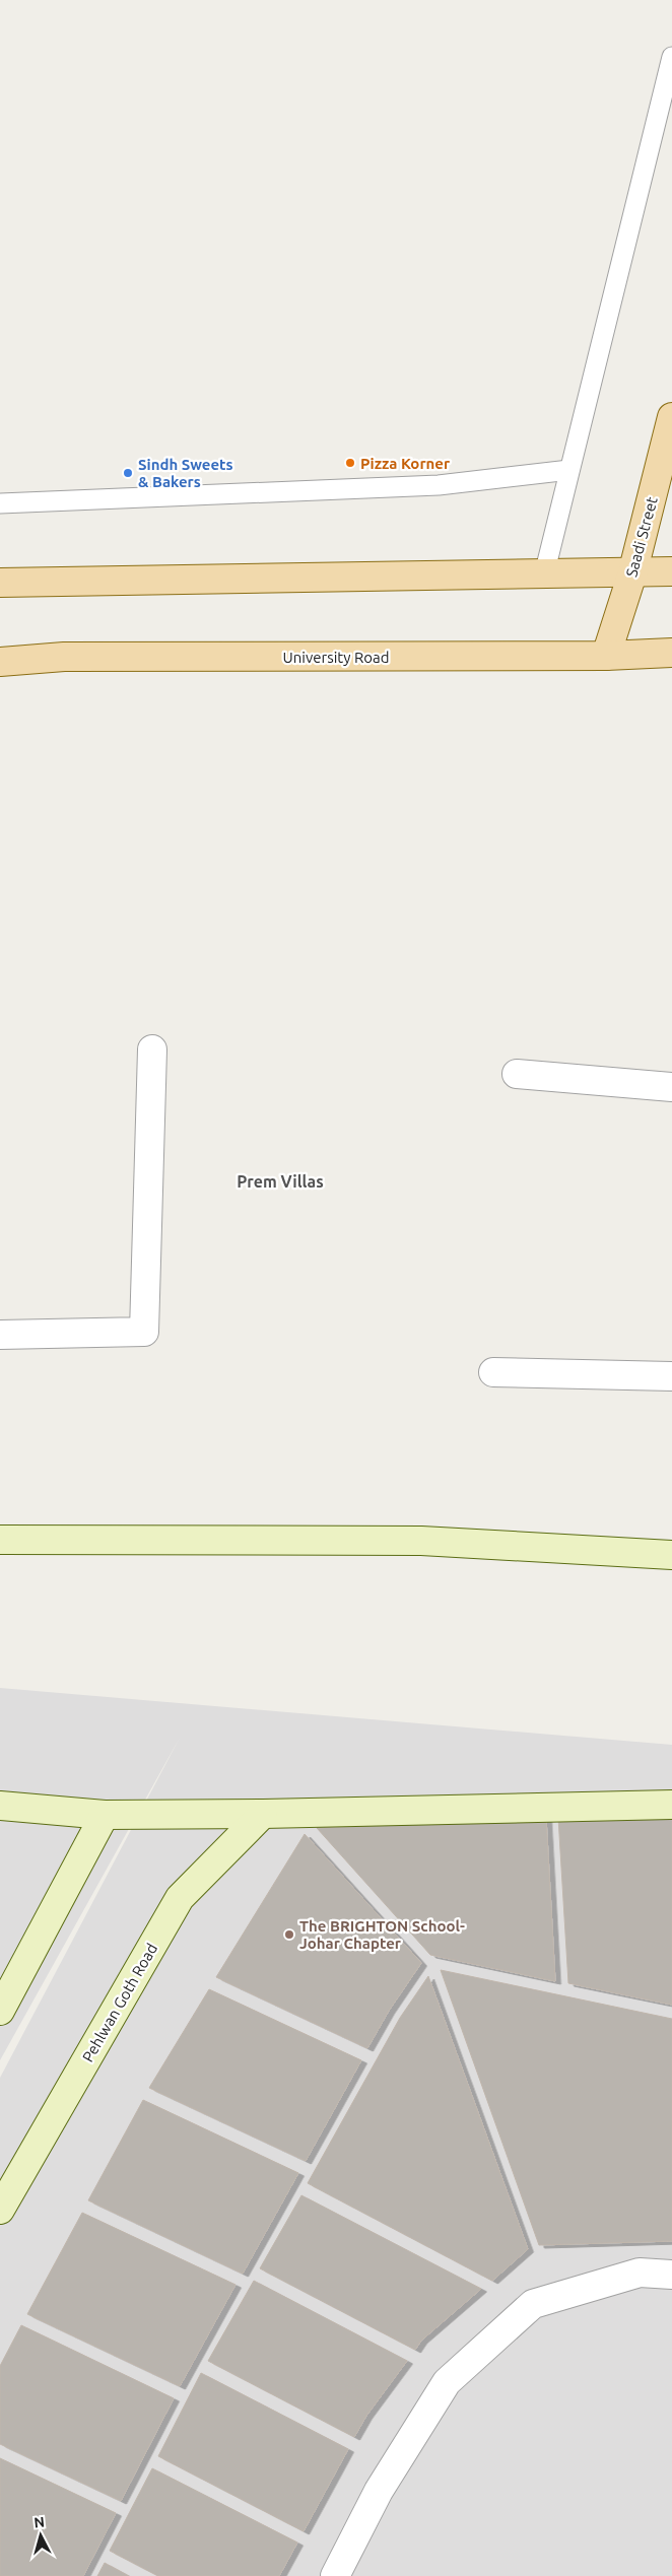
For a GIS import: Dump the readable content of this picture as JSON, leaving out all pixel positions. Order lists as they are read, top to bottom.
{
  "streets": {
    "main road": ["Saadi Street", "University Road", "Pehlwan Goth Road"]
  },
  "crossings": [
    ["Saadi Street", "University Road"]
  ],
  "districts": ["Prem Villas"],
  "places": ["Pizza Korner", "Sindh Sweets & Bakers", "The BRIGHTON School- Johar Chapter"],
  "north": "top"
}
